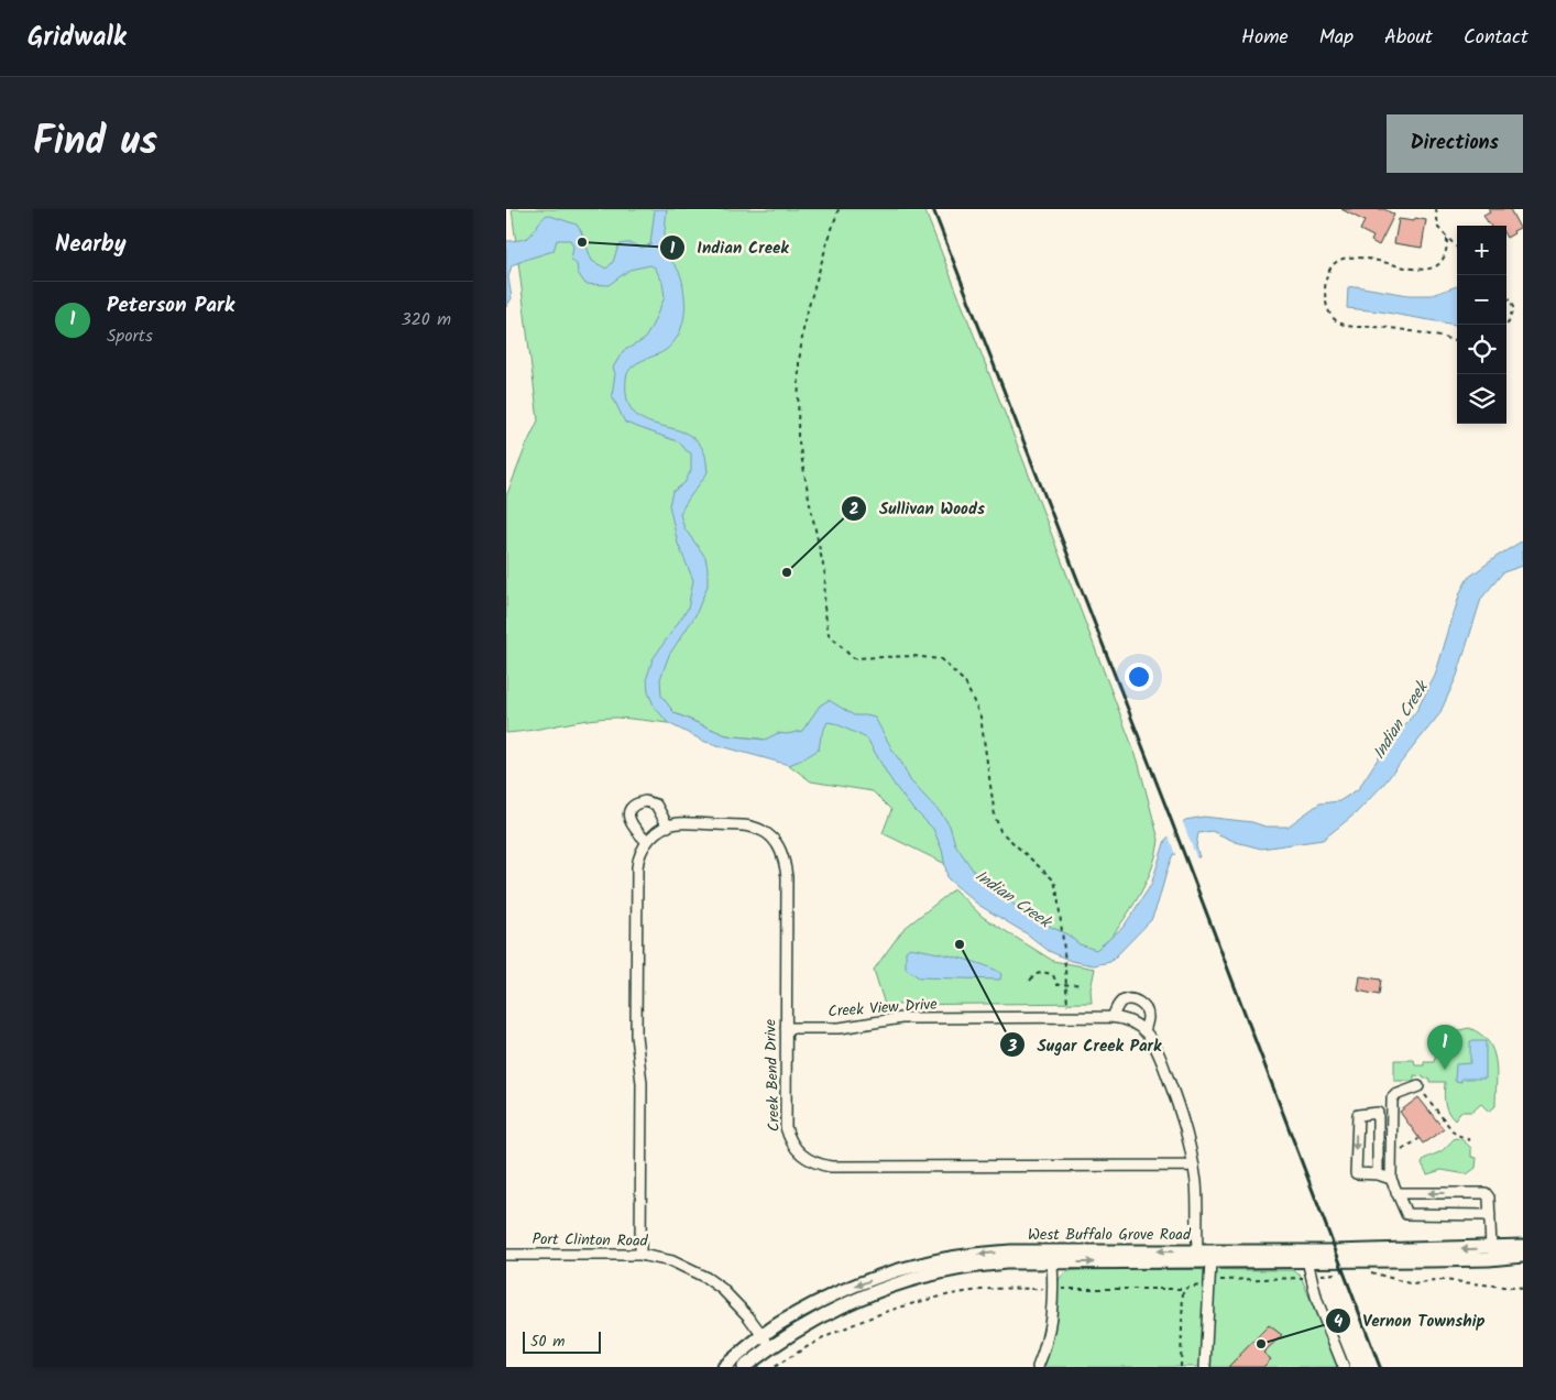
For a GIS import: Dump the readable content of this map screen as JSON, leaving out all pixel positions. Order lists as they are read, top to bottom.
{
  "streets": {
    "main road": ["West Buffalo Grove Road"],
    "street": ["Creek View Drive", "Creek Bend Drive", "Port Clinton Road"]
  },
  "crossings": [
    ["Creek View Drive", "Creek Bend Drive"]
  ],
  "water": ["Indian Creek"],
  "places": [
    "Indian Creek",
    "Sullivan Woods",
    "Sugar Creek Park",
    "Vernon Township"
  ],
  "scale_bar": "50 m",
  "page": {
    "header": "Gridwalk",
    "nav": [
      "Home",
      "Map",
      "About",
      "Contact"
    ],
    "title": "Find us",
    "buttons": "Directions",
    "heading": "Nearby",
    "map_buttons": ["+", "−"],
    "list": [
      {
        "mark": "1",
        "name": "Peterson Park",
        "note": "Sports",
        "value": "320 m"
      }
    ],
    "pins": "1",
    "scale": "50 m"
  }
}
